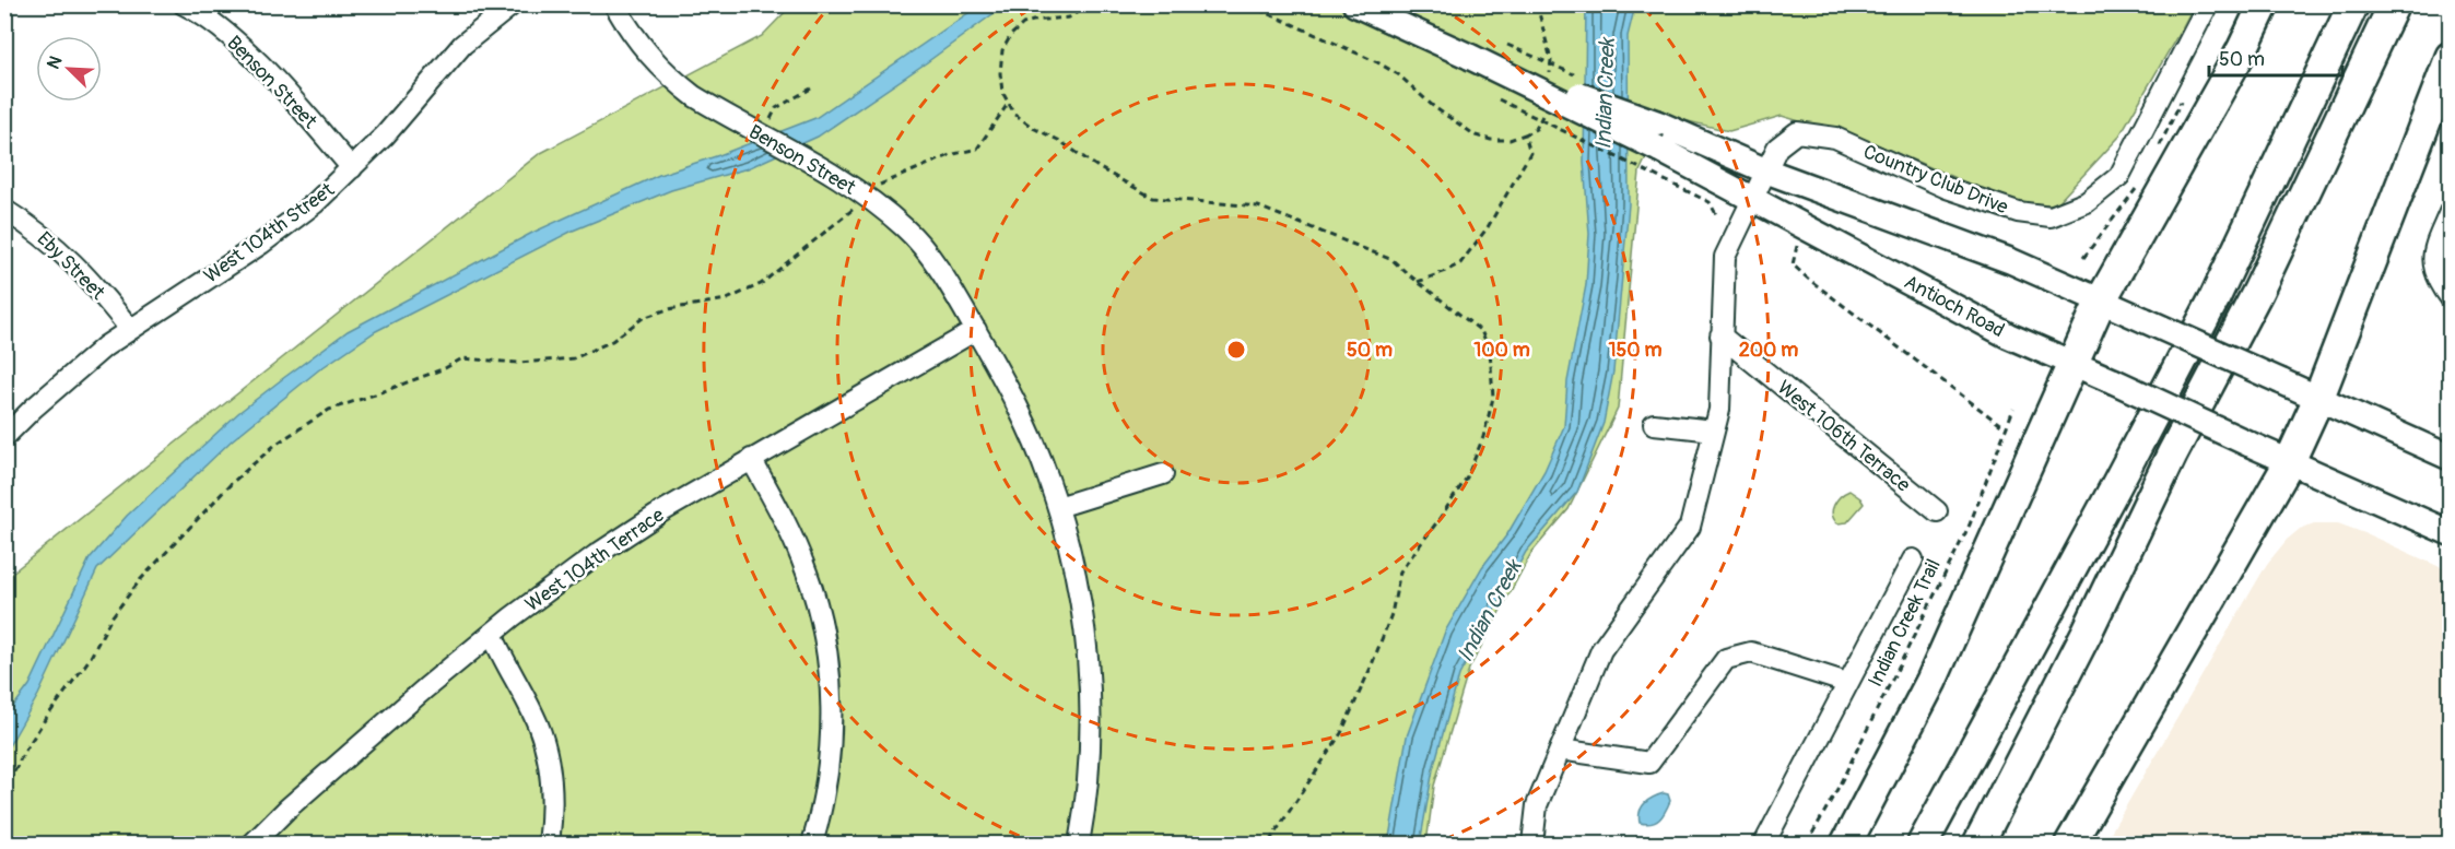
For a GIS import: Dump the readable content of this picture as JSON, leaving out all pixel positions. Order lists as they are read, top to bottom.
{
  "streets": {
    "main road": ["Antioch Road"],
    "street": [
      "Benson Street",
      "Country Club Drive",
      "West 104th Street",
      "Eby Street",
      "West 106th Terrace",
      "West 104th Terrace"
    ],
    "path": ["Indian Creek Trail"]
  },
  "crossings": [
    ["Benson Street", "West 104th Street"],
    ["Benson Street", "West 104th Terrace"],
    ["Country Club Drive", "Antioch Road"],
    ["West 104th Street", "Eby Street"]
  ],
  "water": ["Indian Creek"],
  "scale_bar": "50 m",
  "north": "top left",
  "rings": [
    "50 m",
    "100 m",
    "150 m",
    "200 m"
  ]
}
